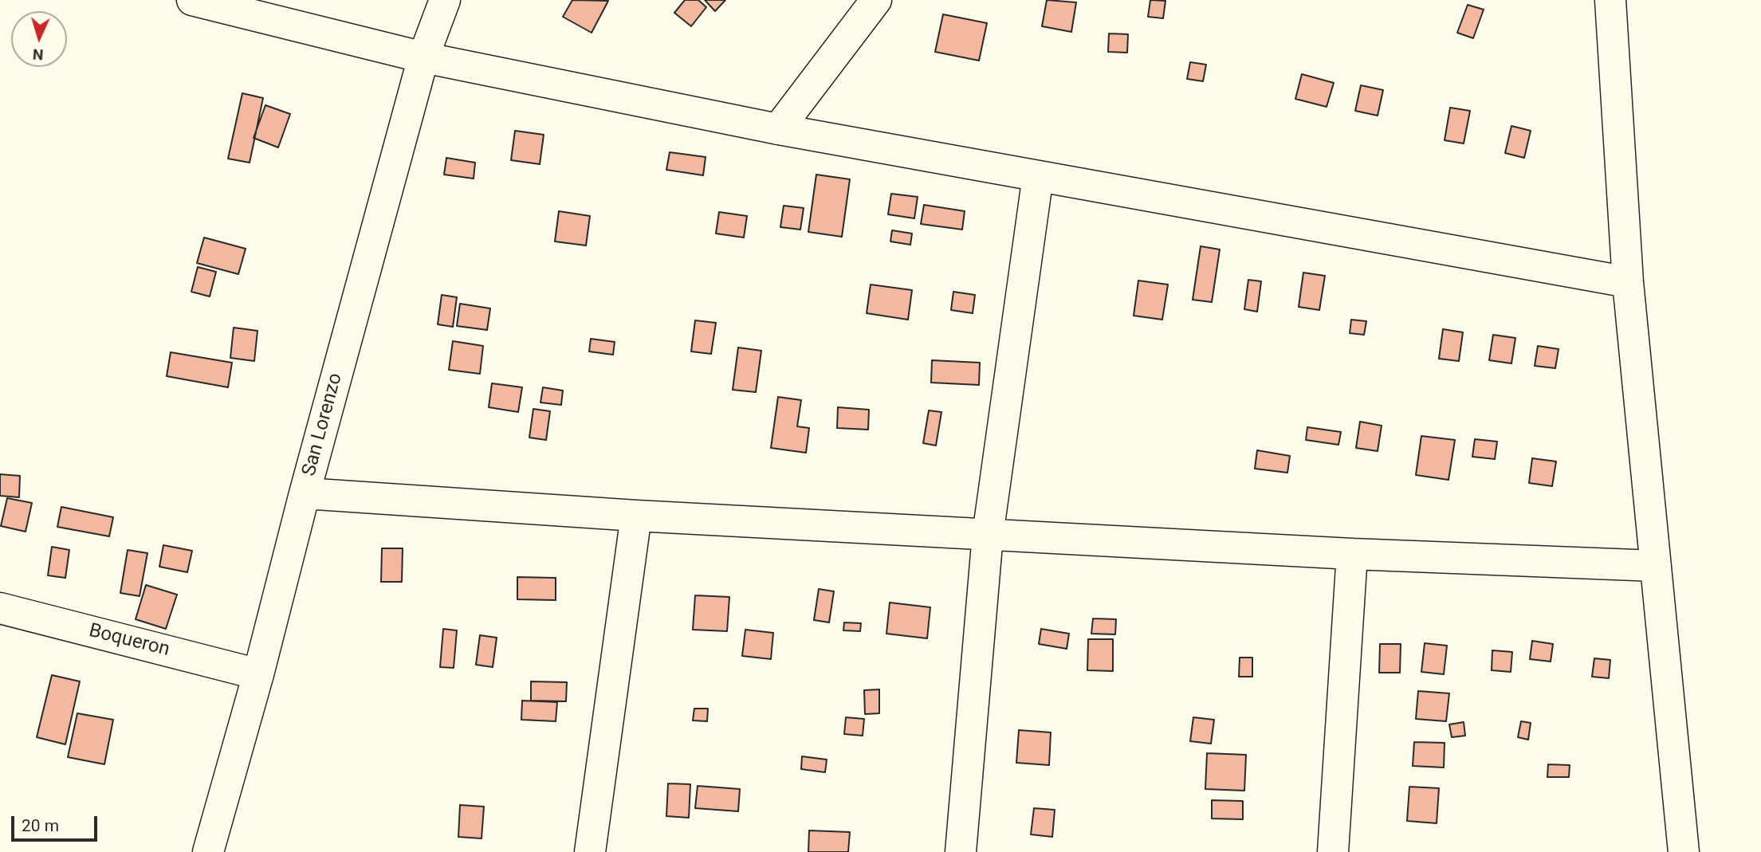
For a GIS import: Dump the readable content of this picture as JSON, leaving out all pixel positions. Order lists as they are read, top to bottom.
{
  "streets": {
    "street": ["San Lorenzo", "Boqueron"]
  },
  "crossings": [
    ["San Lorenzo", "Boqueron"]
  ],
  "scale_bar": "20 m",
  "north": "bottom"
}
